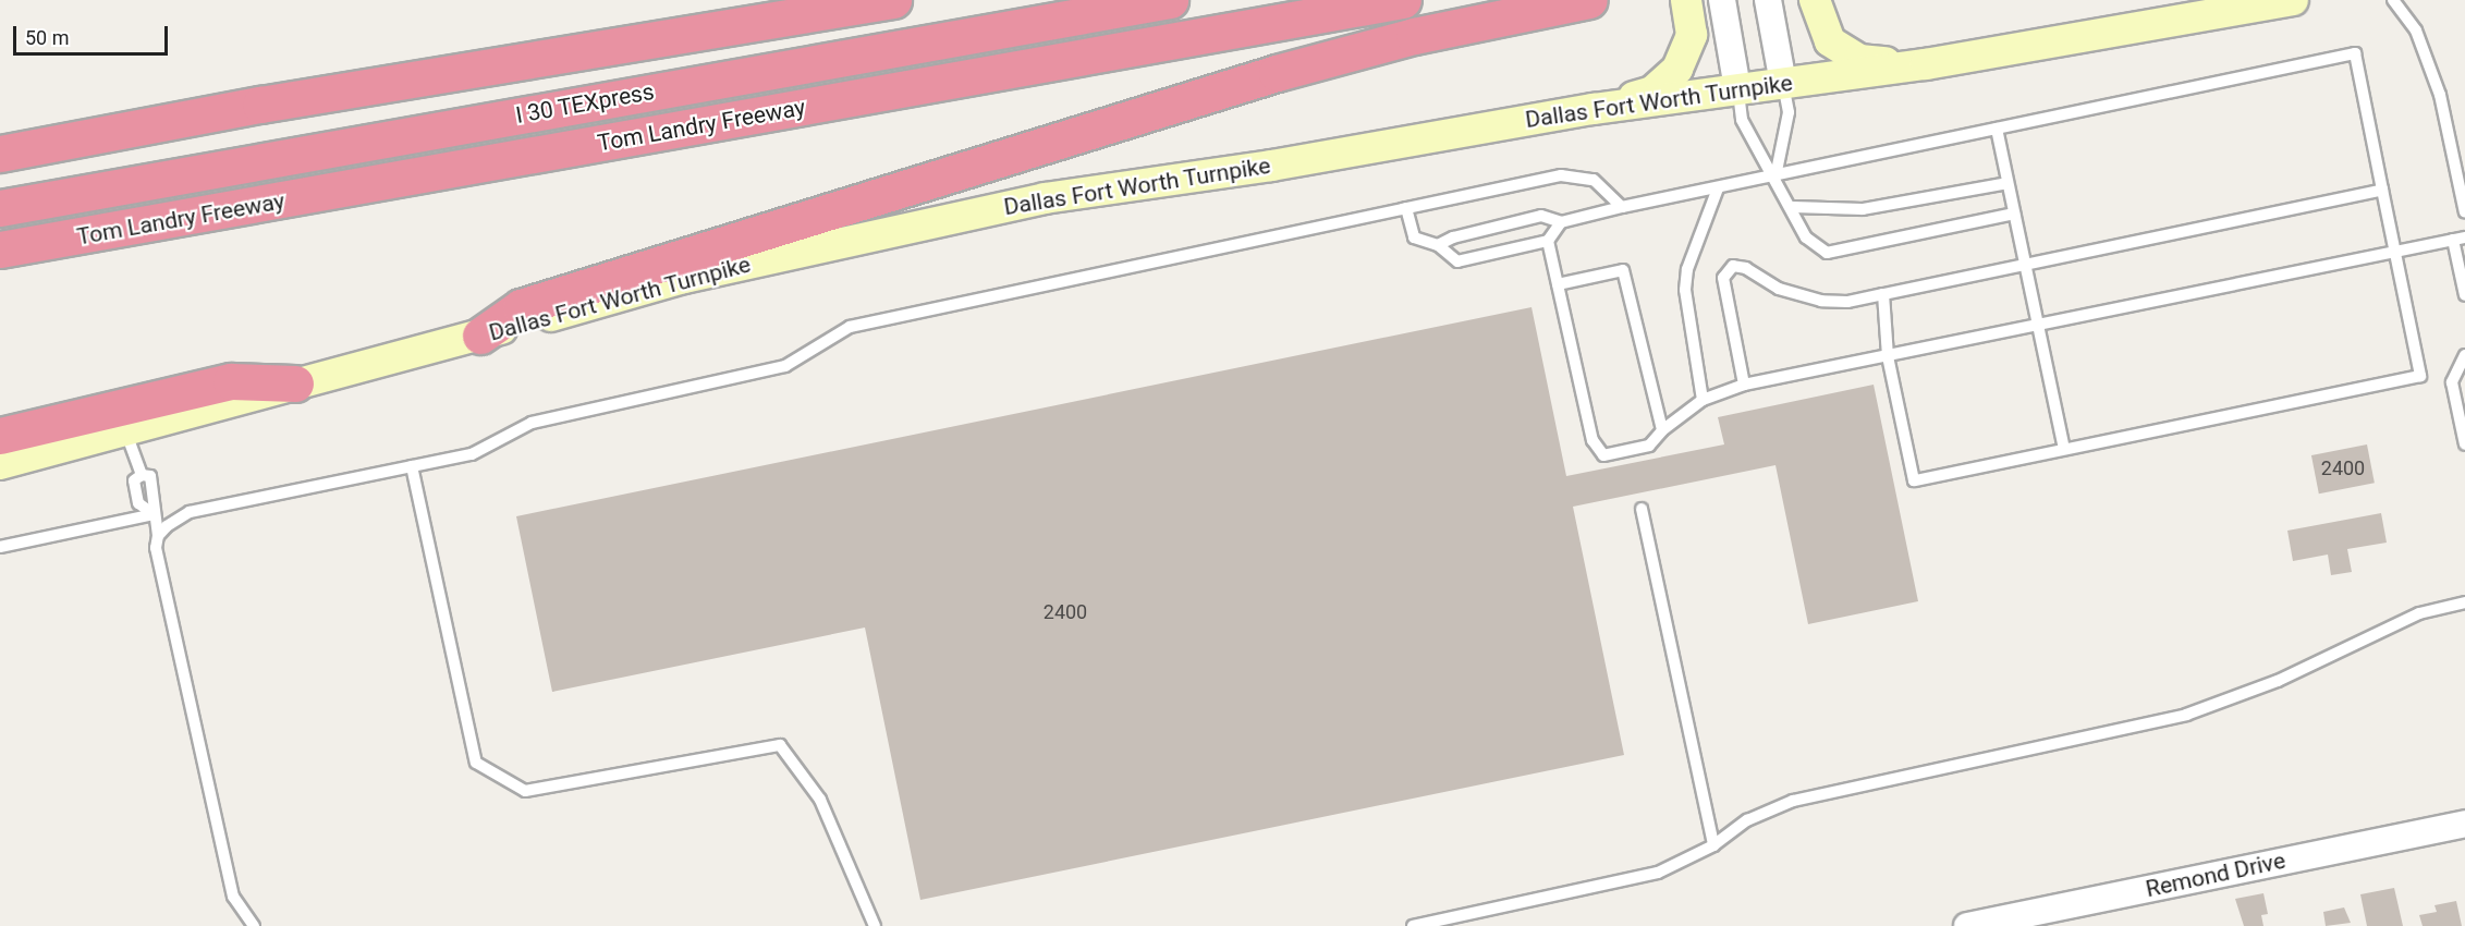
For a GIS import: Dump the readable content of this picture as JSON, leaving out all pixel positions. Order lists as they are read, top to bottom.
{
  "streets": {
    "highway": ["I 30 TEXpress", "Tom Landry Freeway"],
    "main road": ["Dallas Fort Worth Turnpike"],
    "street": ["Remond Drive"]
  },
  "house_numbers": ["2400", "2400"],
  "scale_bar": "50 m"
}
